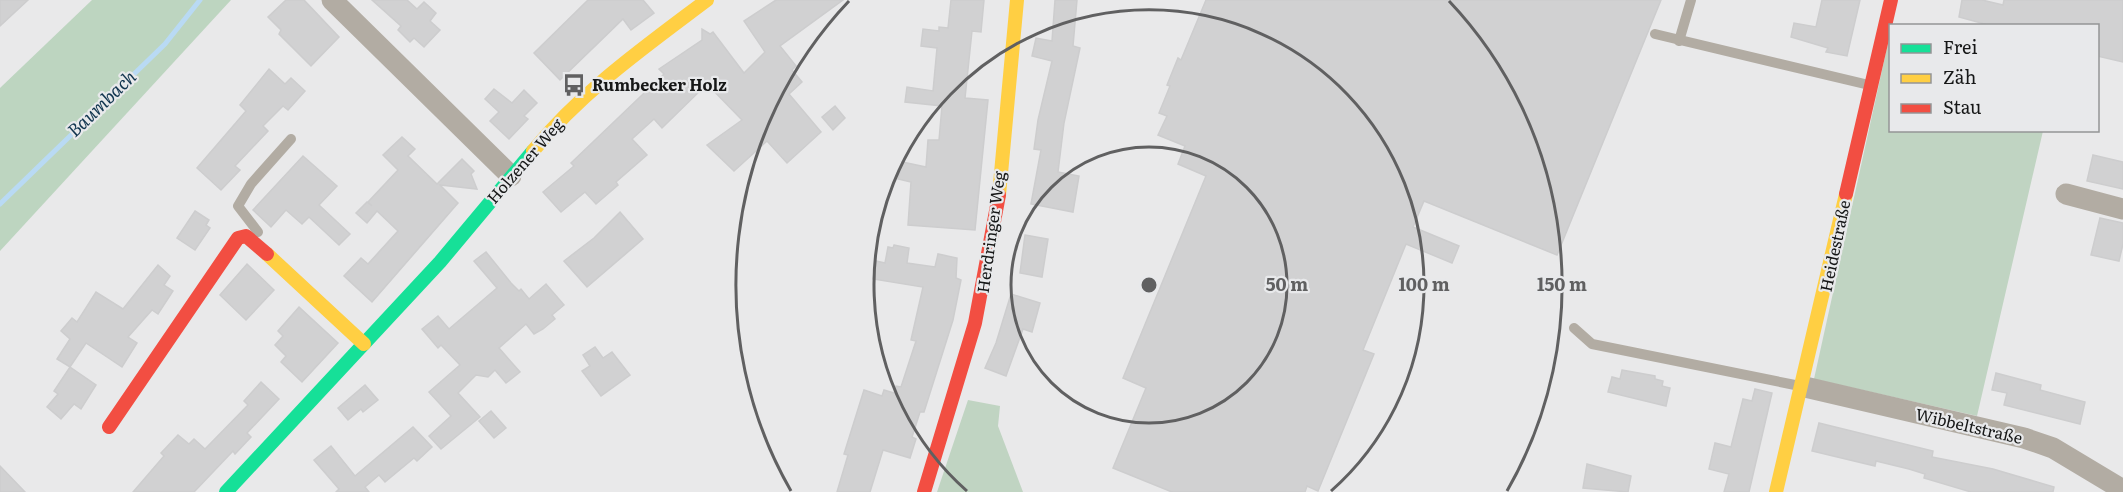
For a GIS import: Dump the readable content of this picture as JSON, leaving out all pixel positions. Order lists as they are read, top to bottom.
{
  "streets": {
    "main road": ["Holzener Weg", "Herdringer Weg", "Heidestraße"],
    "street": ["Wibbeltstraße"]
  },
  "crossings": [
    ["Heidestraße", "Wibbeltstraße"]
  ],
  "water": ["Baumbach"],
  "places": {
    "bus stop": ["Rumbecker Holz"]
  },
  "legend": ["Frei", "Zäh", "Stau"],
  "rings": ["50 m", "100 m", "150 m"]
}
